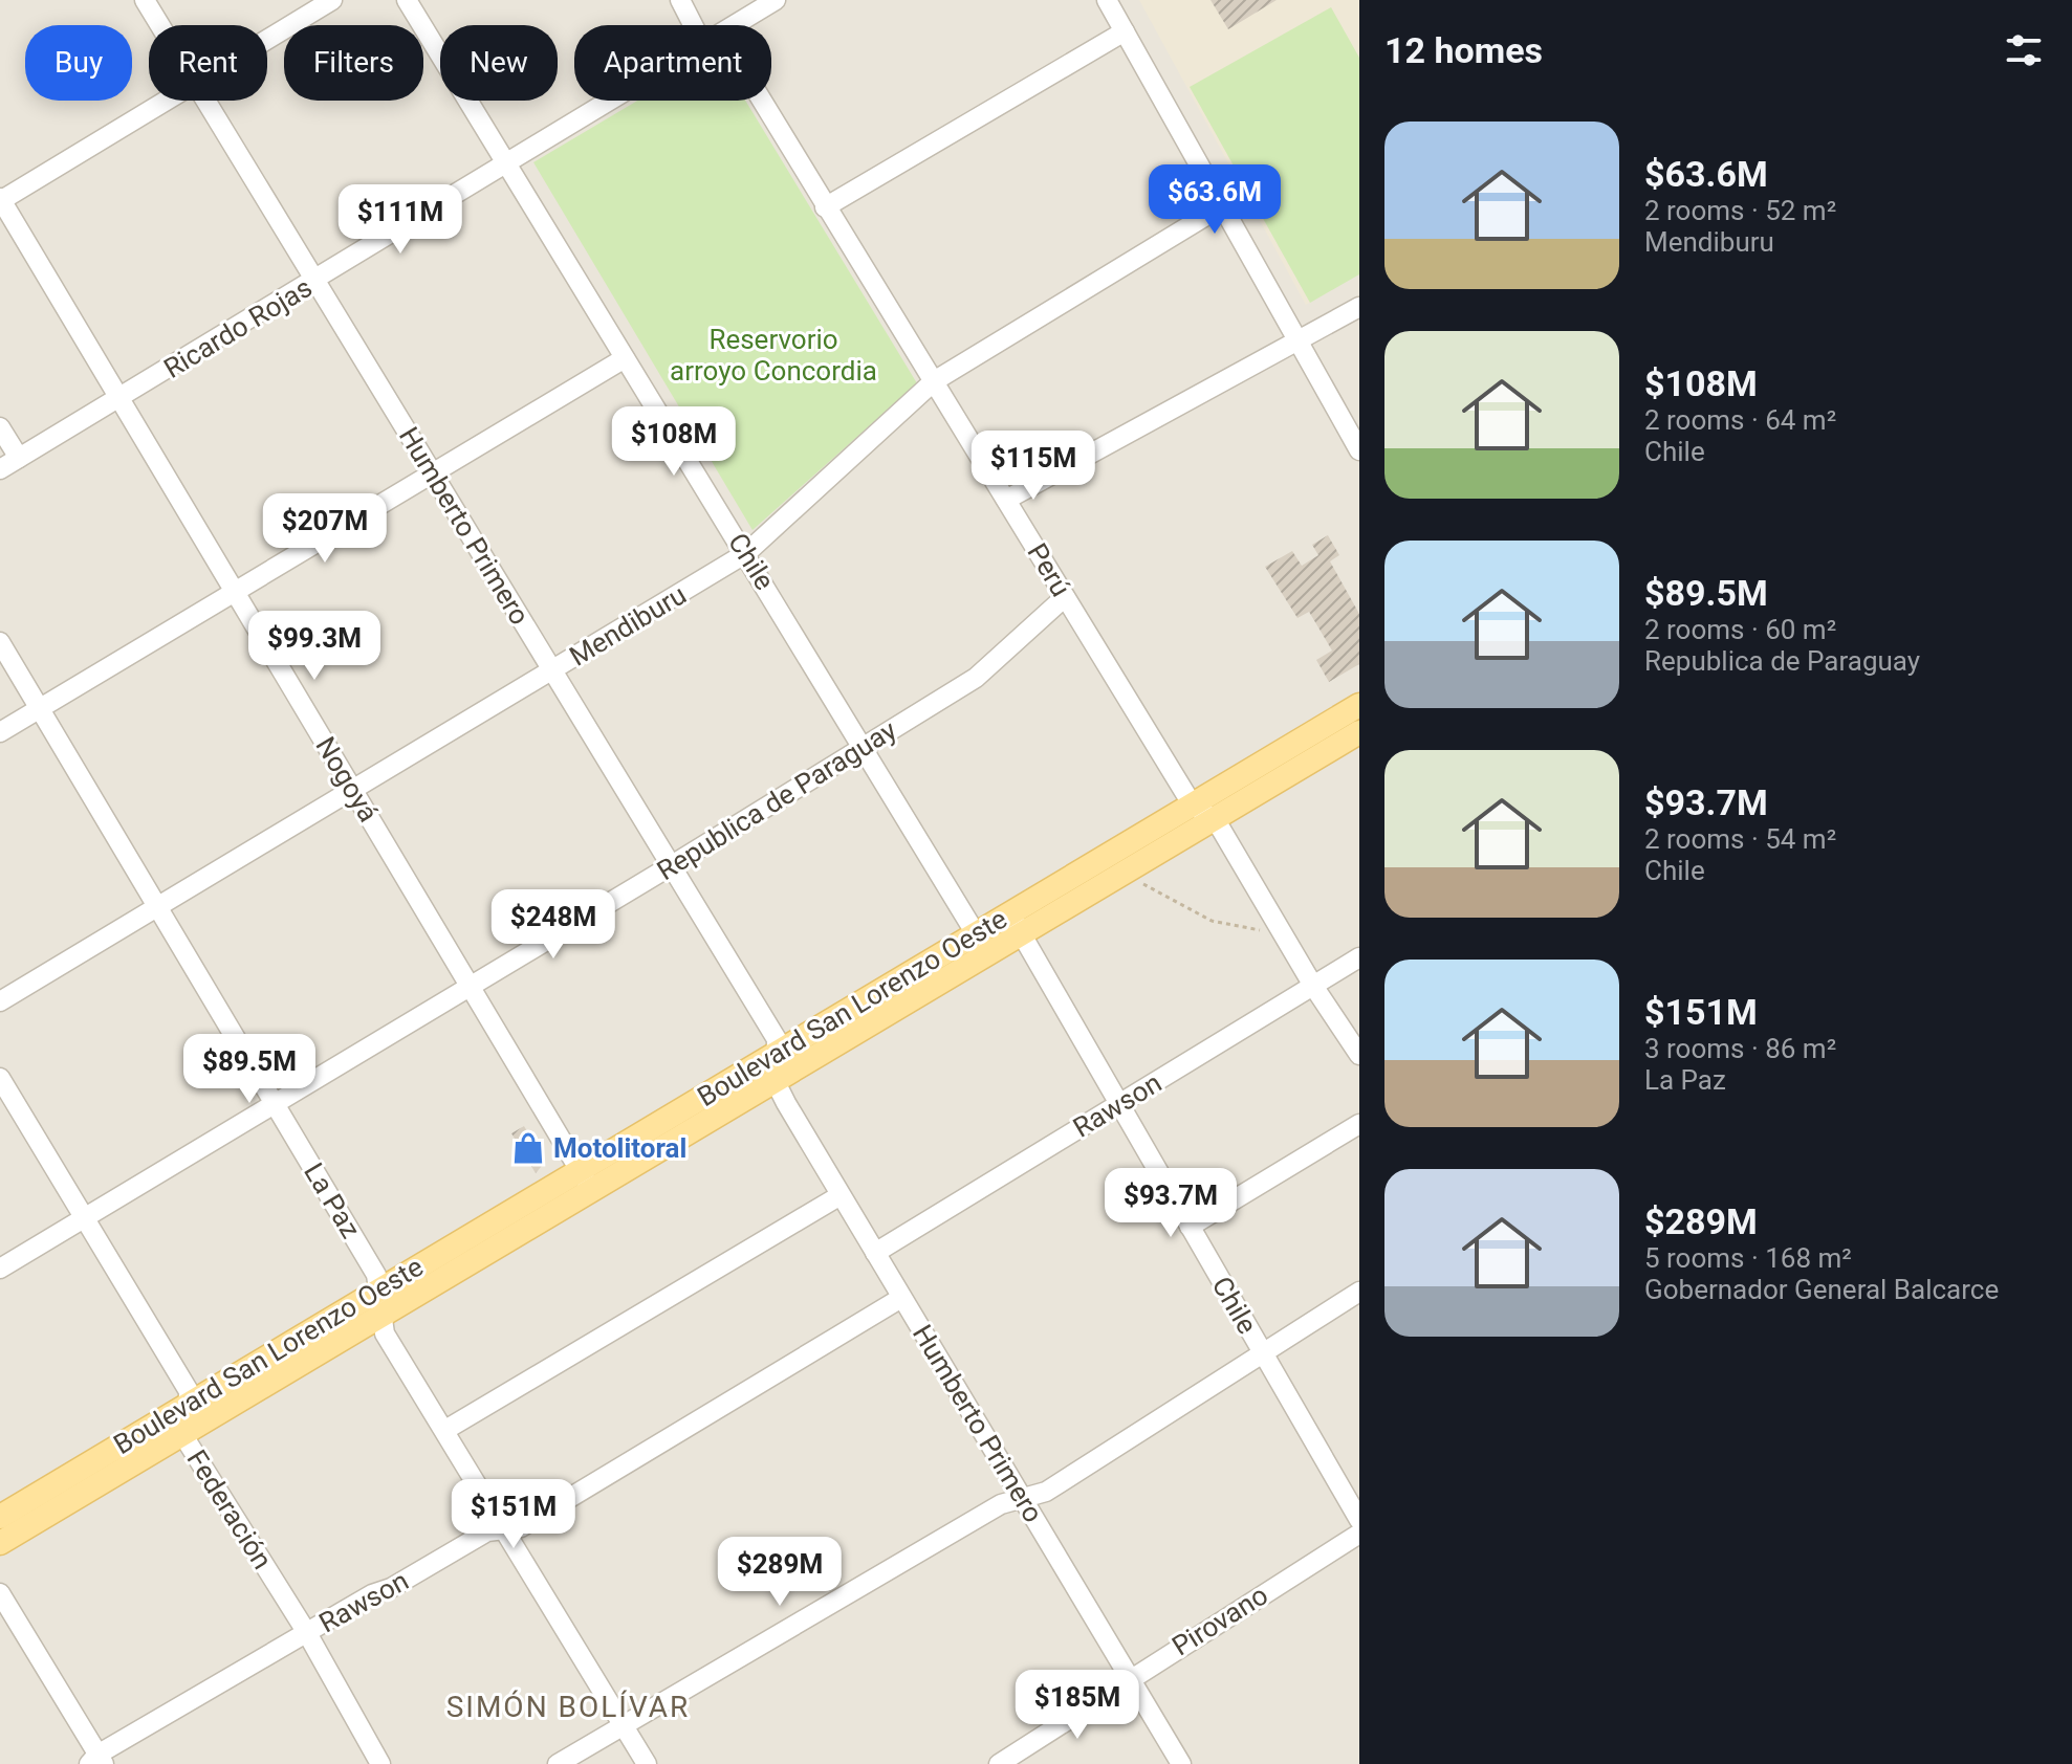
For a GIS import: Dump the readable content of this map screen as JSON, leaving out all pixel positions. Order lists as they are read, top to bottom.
{
  "streets": {
    "main road": ["Boulevard San Lorenzo Oeste"],
    "street": [
      "Ricardo Rojas",
      "Humberto Primero",
      "Chile",
      "Perú",
      "Mendiburu",
      "Nogoyá",
      "Republica de Paraguay",
      "Rawson",
      "La Paz",
      "Federación",
      "Pirovano"
    ]
  },
  "crossings": [
    ["Ricardo Rojas", "Humberto Primero"],
    ["Ricardo Rojas", "Chile"],
    ["Ricardo Rojas", "Nogoyá"],
    ["Humberto Primero", "Mendiburu"],
    ["Humberto Primero", "Republica de Paraguay"],
    ["Humberto Primero", "Boulevard San Lorenzo Oeste"],
    ["Humberto Primero", "Rawson"],
    ["Humberto Primero", "Pirovano"],
    ["Chile", "Mendiburu"],
    ["Chile", "Republica de Paraguay"],
    ["Chile", "Boulevard San Lorenzo Oeste"],
    ["Chile", "Rawson"],
    ["Perú", "Mendiburu"],
    ["Perú", "Republica de Paraguay"],
    ["Perú", "Boulevard San Lorenzo Oeste"],
    ["Perú", "Rawson"],
    ["Mendiburu", "Nogoyá"],
    ["Mendiburu", "La Paz"],
    ["Nogoyá", "Republica de Paraguay"],
    ["Nogoyá", "Boulevard San Lorenzo Oeste"],
    ["Republica de Paraguay", "La Paz"],
    ["Boulevard San Lorenzo Oeste", "La Paz"],
    ["Boulevard San Lorenzo Oeste", "Federación"],
    ["Rawson", "La Paz"],
    ["Rawson", "Federación"]
  ],
  "districts": ["SIMÓN BOLÍVAR"],
  "parks": ["Reservorio arroyo Concordia"],
  "places": {
    "shop": ["Motolitoral"]
  },
  "page": {
    "heading": "12 homes",
    "chip": [
      "Buy",
      "Rent",
      "Filters",
      "New",
      "Apartment"
    ],
    "list": [
      {
        "name": "$63.6M",
        "note": "2 rooms · 52 m² · Mendiburu"
      },
      {
        "name": "$108M",
        "note": "2 rooms · 64 m² · Chile"
      },
      {
        "name": "$89.5M",
        "note": "2 rooms · 60 m² · Republica de Paraguay"
      },
      {
        "name": "$93.7M",
        "note": "2 rooms · 54 m² · Chile"
      },
      {
        "name": "$151M",
        "note": "3 rooms · 86 m² · La Paz"
      },
      {
        "name": "$289M",
        "note": "5 rooms · 168 m² · Gobernador General Balcarce"
      }
    ],
    "price": [
      "$63.6M",
      "$111M",
      "$108M",
      "$115M",
      "$207M",
      "$99.3M",
      "$248M",
      "$89.5M",
      "$93.7M",
      "$151M",
      "$289M",
      "$185M"
    ]
  }
}
